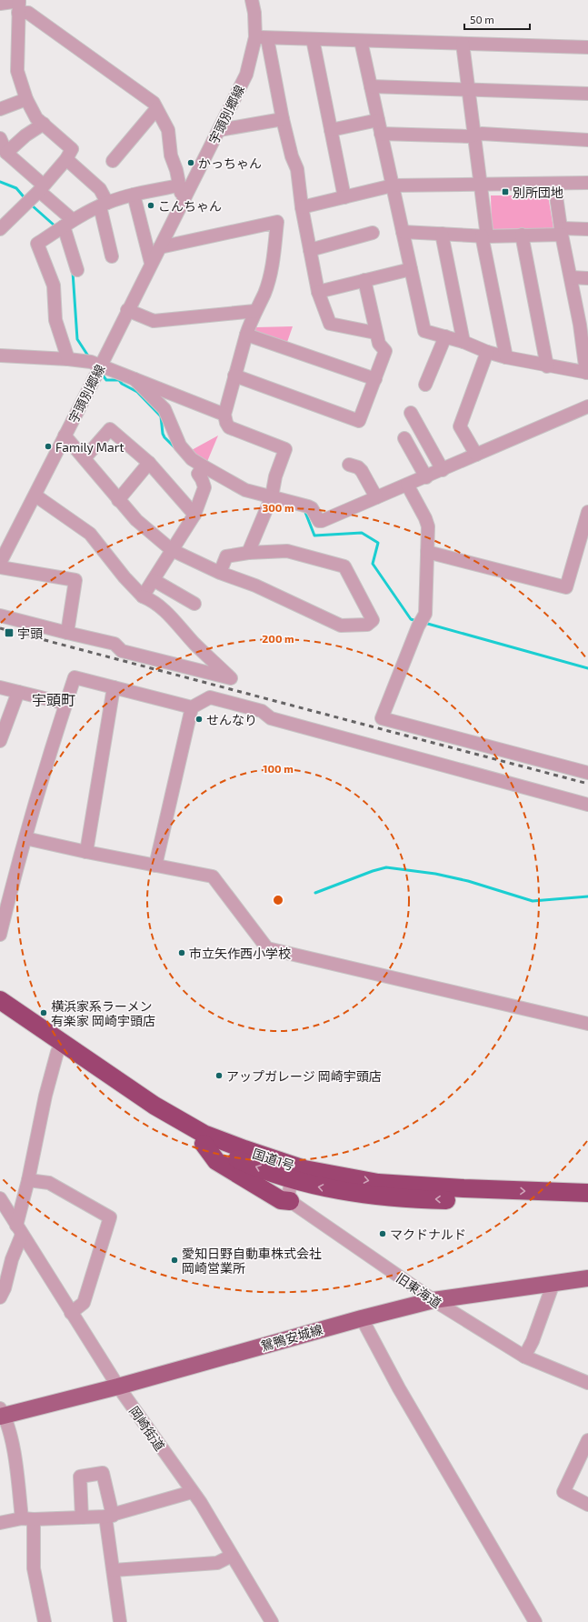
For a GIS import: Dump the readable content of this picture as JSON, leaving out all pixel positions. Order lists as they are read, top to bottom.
{
  "streets": {
    "highway": ["国道1号"],
    "main road": ["鴛鴨安城線"],
    "street": ["宇頭別郷線", "旧東海道", "岡崎街道"]
  },
  "crossings": [
    ["旧東海道", "鴛鴨安城線"],
    ["鴛鴨安城線", "岡崎街道"]
  ],
  "districts": ["宇頭町"],
  "places": {
    "other": [
      "かっちゃん",
      "こんちゃん",
      "Family Mart",
      "せんなり",
      "市立矢作西小学校",
      "横浜家系ラーメン 有楽家 岡崎宇頭店",
      "アップガレージ 岡崎宇頭店",
      "マクドナルド",
      "愛知日野自動車株式会社 岡崎営業所"
    ],
    "transit": ["別所団地", "宇頭"]
  },
  "scale_bar": "50 m",
  "rings": ["300 m", "200 m", "100 m"]
}
